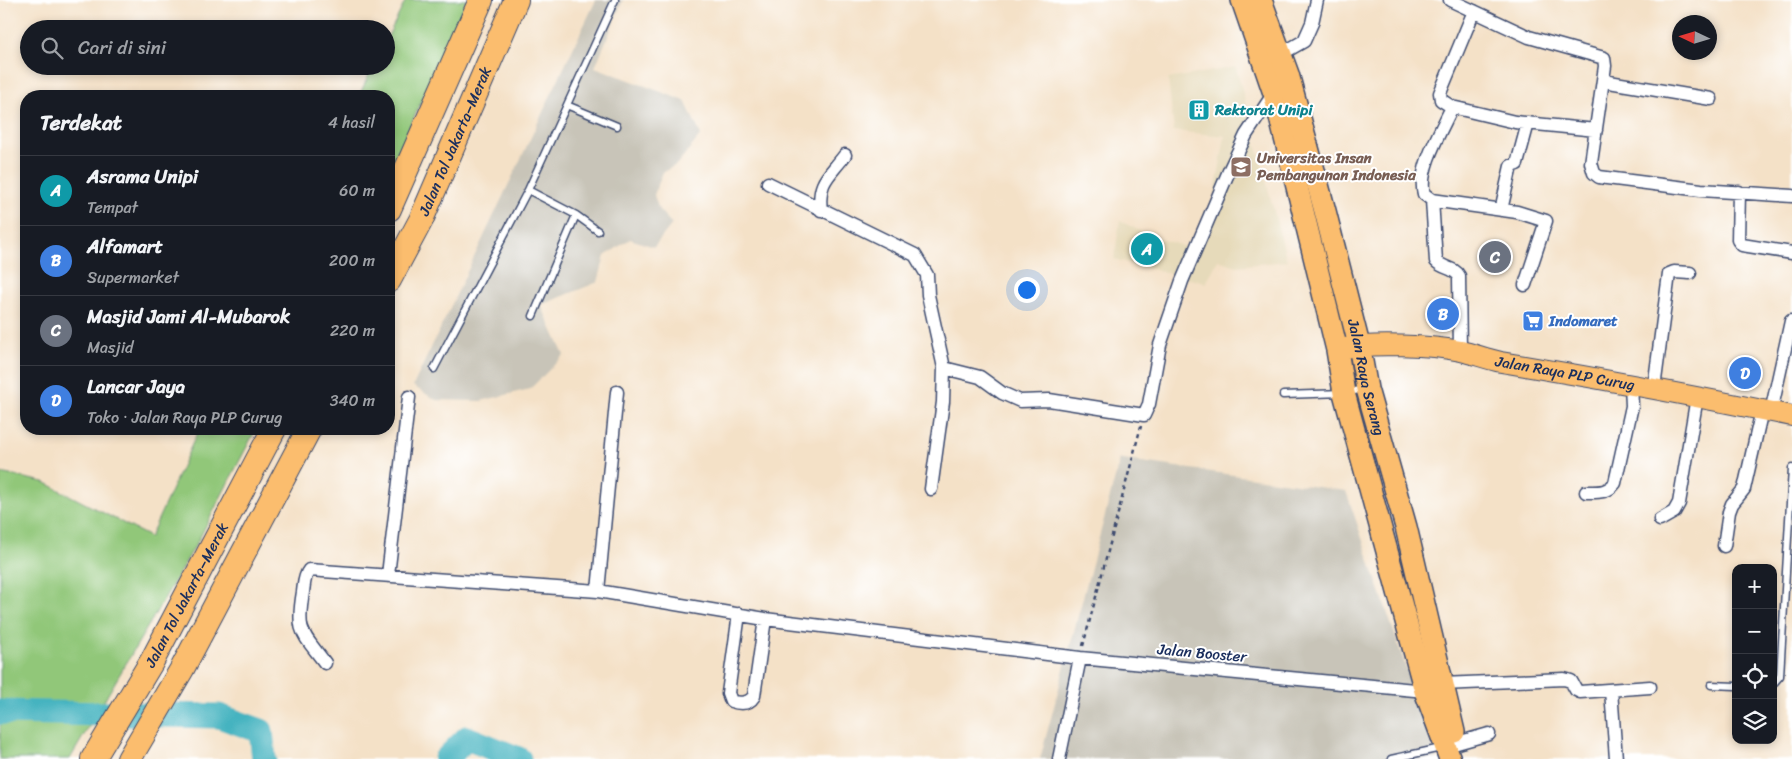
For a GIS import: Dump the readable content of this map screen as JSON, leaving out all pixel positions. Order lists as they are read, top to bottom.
{
  "streets": {
    "highway": ["Jalan Tol Jakarta–Merak", "Jalan Raya Serang"],
    "main road": ["Jalan Raya PLP Curug"],
    "street": ["Jalan Booster"]
  },
  "crossings": [
    ["Jalan Raya PLP Curug", "Jalan Raya Serang"],
    ["Jalan Raya Serang", "Jalan Booster"]
  ],
  "places": {
    "building": ["Rektorat Unipi"],
    "school or university": ["Universitas Insan Pembangunan Indonesia"],
    "supermarket": ["Indomaret"]
  },
  "north": "left",
  "page": {
    "search": "Cari di sini",
    "heading": ["Terdekat", "4 hasil"],
    "list": [
      {
        "mark": "A",
        "name": "Asrama Unipi",
        "note": "Tempat",
        "value": "60 m"
      },
      {
        "mark": "B",
        "name": "Alfamart",
        "note": "Supermarket",
        "value": "200 m"
      },
      {
        "mark": "C",
        "name": "Masjid Jami Al-Mubarok",
        "note": "Masjid",
        "value": "220 m"
      },
      {
        "mark": "D",
        "name": "Lancar Jaya",
        "note": "Toko · Jalan Raya PLP Curug",
        "value": "340 m"
      }
    ],
    "pins": [
      "A",
      "C",
      "B",
      "D"
    ],
    "map_buttons": ["+", "−"]
  }
}
